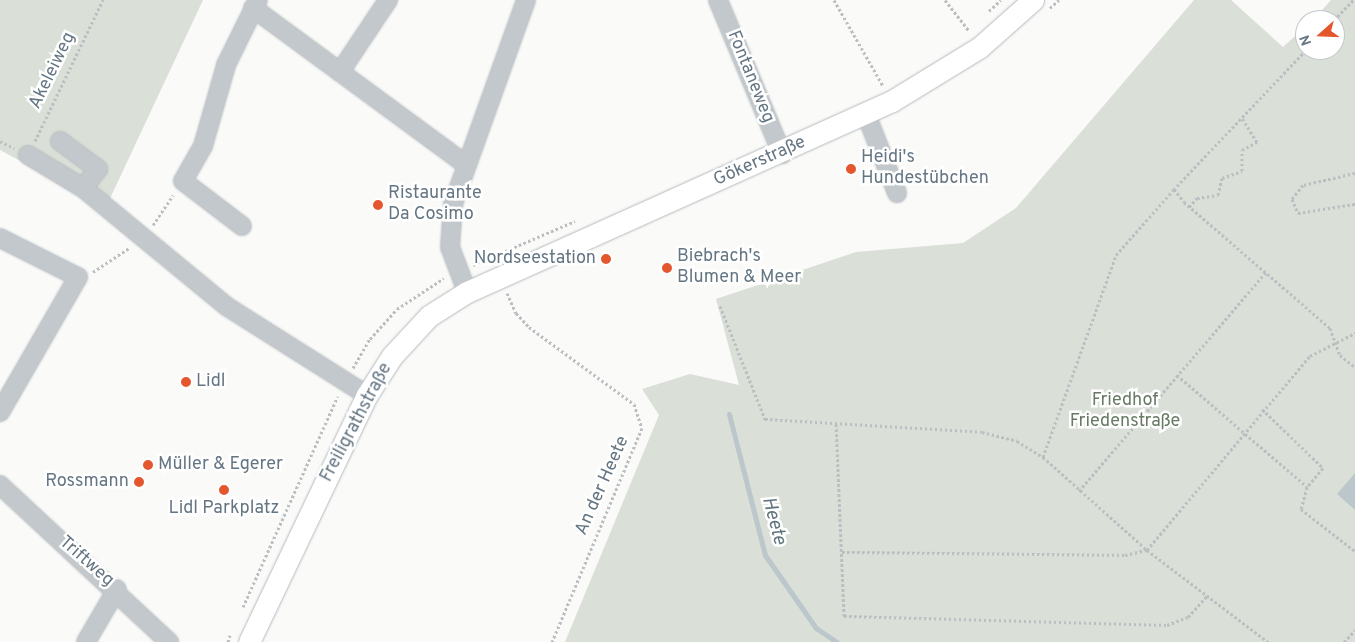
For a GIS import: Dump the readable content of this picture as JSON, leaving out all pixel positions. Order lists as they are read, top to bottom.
{
  "streets": {
    "main road": ["Gökerstraße", "Freiligrathstraße"],
    "street": ["Fontaneweg", "Triftweg"],
    "path": ["Akeleiweg", "An der Heete"]
  },
  "crossings": [
    ["Fontaneweg", "Gökerstraße"],
    ["Gökerstraße", "Freiligrathstraße"],
    ["Gökerstraße", "An der Heete"]
  ],
  "water": ["Heete"],
  "parks": ["Friedhof Friedenstraße"],
  "places": [
    "Heidi's Hundestübchen",
    "Ristaurante Da Cosimo",
    "Nordseestation",
    "Biebrach's Blumen & Meer",
    "Lidl",
    "Müller & Egerer",
    "Rossmann",
    "Lidl Parkplatz"
  ],
  "north": "left"
}
